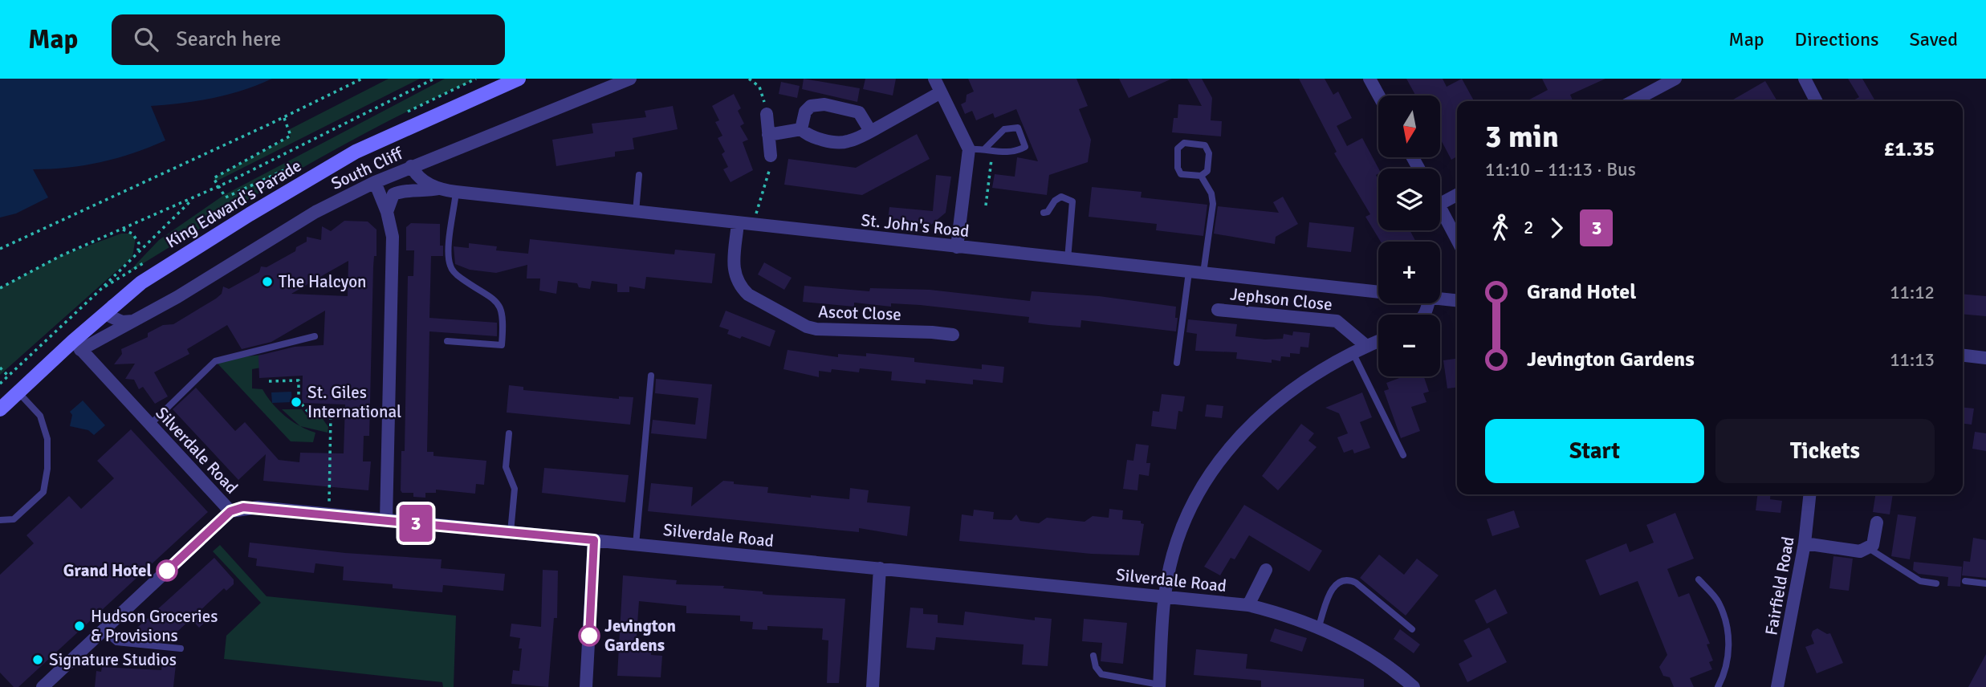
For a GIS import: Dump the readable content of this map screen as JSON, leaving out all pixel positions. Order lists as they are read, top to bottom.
{
  "streets": {
    "main road": ["King Edward's Parade"],
    "street": [
      "South Cliff",
      "St. John's Road",
      "Jephson Close",
      "Ascot Close",
      "Silverdale Road",
      "Fairfield Road"
    ]
  },
  "crossings": [
    ["South Cliff", "King Edward's Parade"],
    ["South Cliff", "St. John's Road"],
    ["South Cliff", "Silverdale Road"],
    ["King Edward's Parade", "Silverdale Road"],
    ["St. John's Road", "Ascot Close"]
  ],
  "places": [
    "The Halcyon",
    "St. Giles International",
    "Grand Hotel",
    "Hudson Groceries & Provisions",
    "Jevington Gardens",
    "Signature Studios"
  ],
  "lines": ["bus line 3"],
  "north": "bottom",
  "page": {
    "header": "Map",
    "search": "Search here",
    "nav": ["Map", "Directions", "Saved"],
    "on_map": "3",
    "map_buttons": ["+", "−"],
    "heading": ["3 min", "11:10 – 11:13 · Bus", "£1.35"],
    "legs": ["2", "3"],
    "list": [
      {
        "name": "Grand Hotel",
        "value": "11:12"
      },
      {
        "name": "Jevington Gardens",
        "value": "11:13"
      }
    ],
    "buttons": ["Start", "Tickets"]
  }
}
